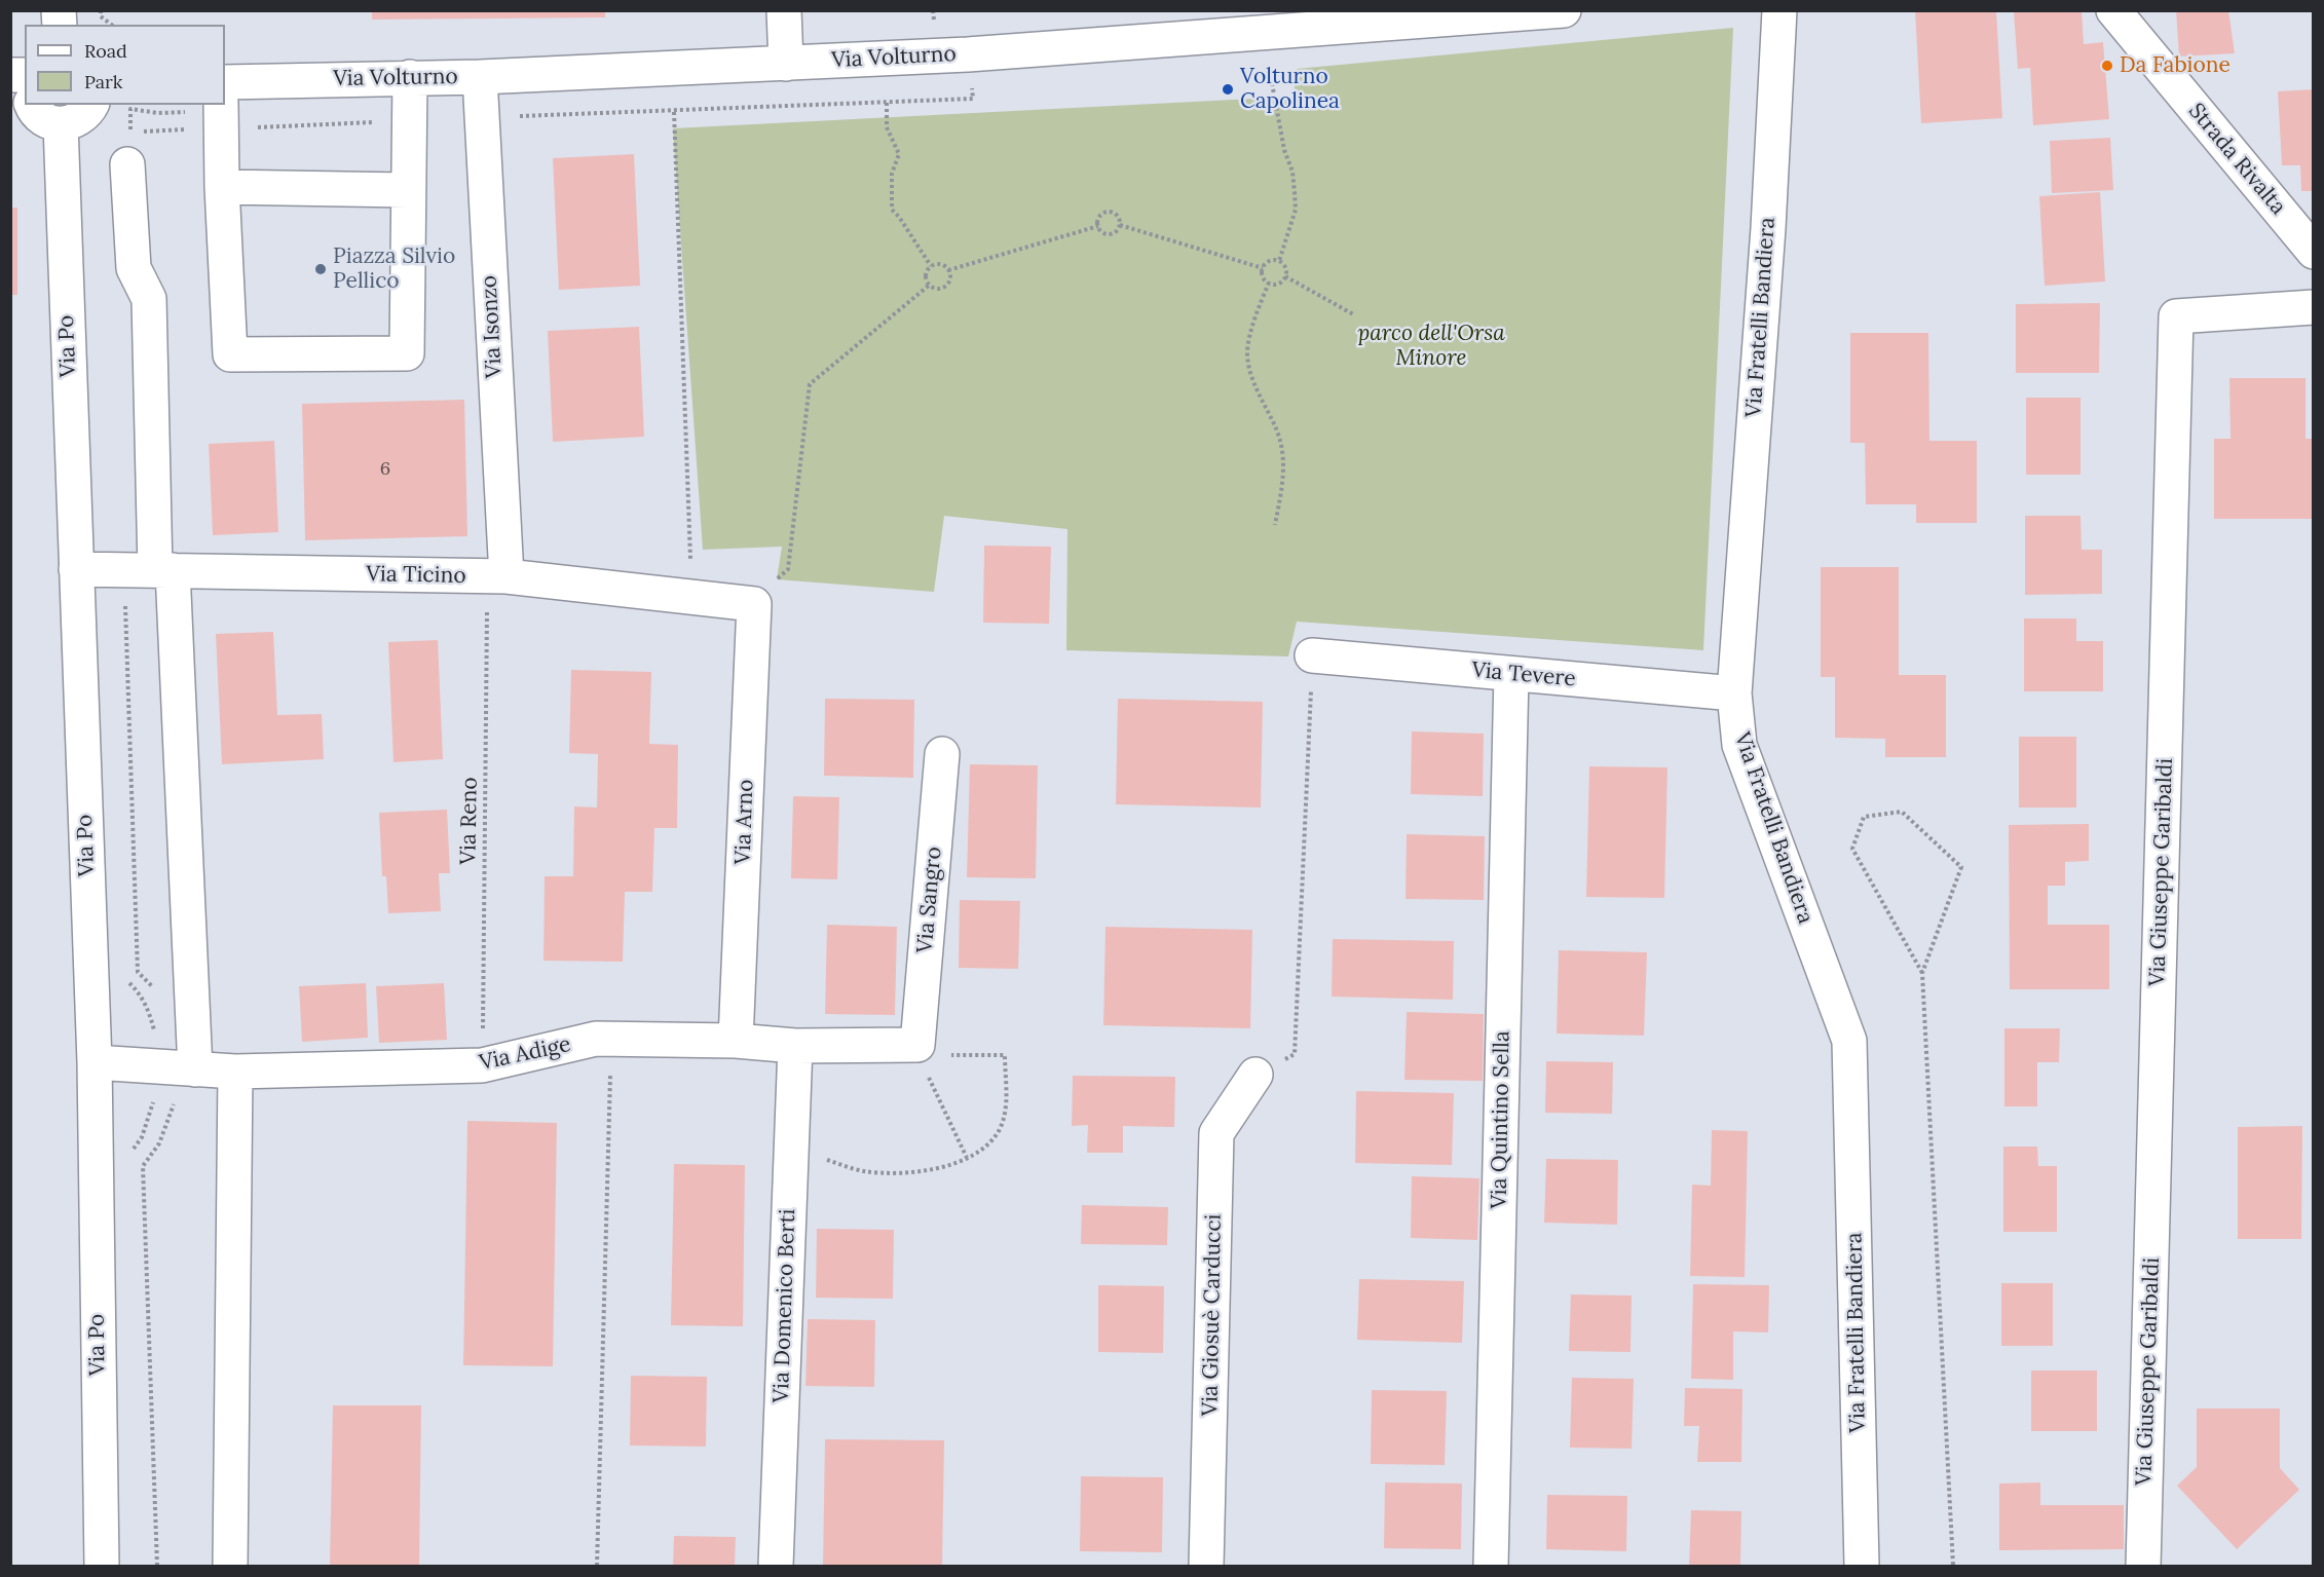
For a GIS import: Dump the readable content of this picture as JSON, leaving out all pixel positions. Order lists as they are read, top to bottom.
{
  "streets": {
    "street": [
      "Via Volturno",
      "Strada Rivalta",
      "Via Fratelli Bandiera",
      "Via Isonzo",
      "Via Po",
      "Via Ticino",
      "Via Tevere",
      "Via Arno",
      "Via Giuseppe Garibaldi",
      "Via Sangro",
      "Via Adige",
      "Via Quintino Sella",
      "Via Domenico Berti",
      "Via Giosuè Carducci"
    ],
    "path": ["Via Reno"]
  },
  "crossings": [
    ["Via Volturno", "Via Isonzo"],
    ["Via Fratelli Bandiera", "Via Tevere"],
    ["Via Isonzo", "Via Ticino"],
    ["Via Isonzo", "Via Reno"],
    ["Via Po", "Via Ticino"],
    ["Via Po", "Via Adige"],
    ["Via Ticino", "Via Reno"],
    ["Via Ticino", "Via Arno"],
    ["Via Tevere", "Via Quintino Sella"],
    ["Via Reno", "Via Adige"],
    ["Via Arno", "Via Adige"],
    ["Via Sangro", "Via Adige"],
    ["Via Adige", "Via Domenico Berti"]
  ],
  "parks": ["parco dell'Orsa Minore"],
  "places": ["Da Fabione", "Volturno Capolinea", "Piazza Silvio Pellico"],
  "house_numbers": ["6"],
  "legend": ["Road", "Park"]
}
